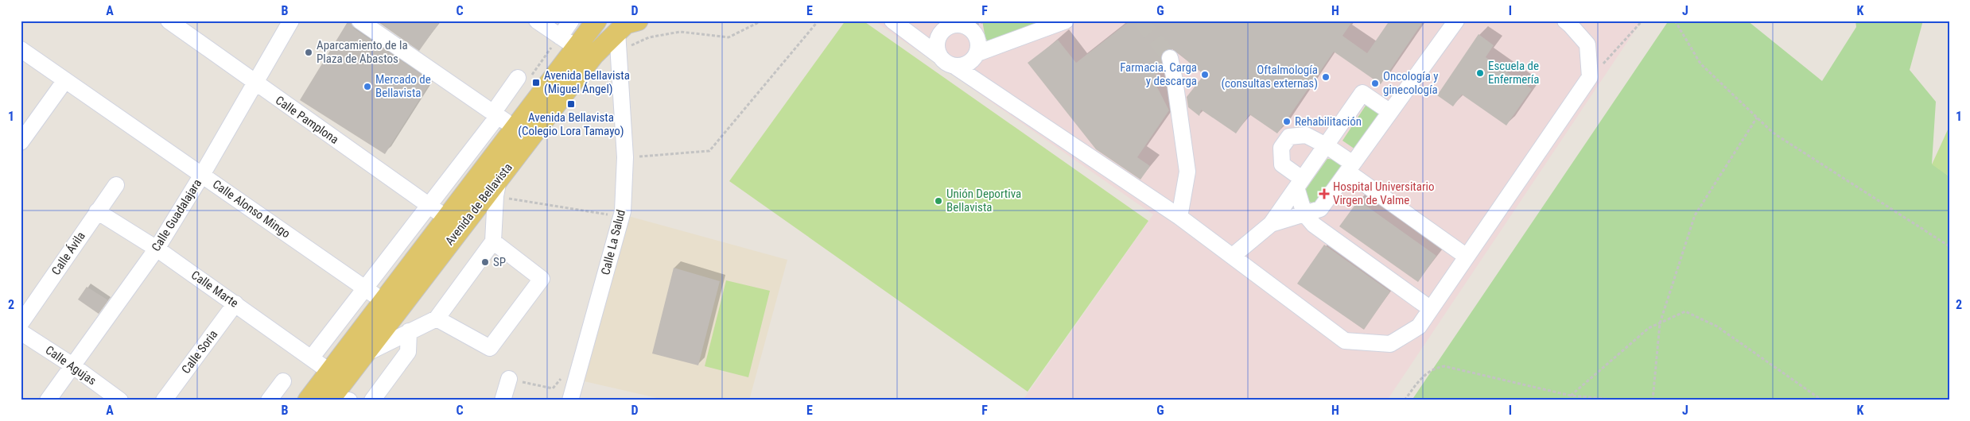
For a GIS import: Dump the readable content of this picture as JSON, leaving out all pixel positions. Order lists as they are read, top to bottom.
{
  "streets": {
    "main road": ["Avenida de Bellavista"],
    "street": [
      "Calle Pamplona",
      "Calle Alonso Mingo",
      "Calle Guadalajara",
      "Calle La Salud",
      "Calle Ávila",
      "Calle Marte",
      "Calle Soria",
      "Calle Agujas"
    ]
  },
  "crossings": [
    ["Calle Pamplona", "Avenida de Bellavista"],
    ["Calle Pamplona", "Calle Guadalajara"],
    ["Avenida de Bellavista", "Calle Alonso Mingo"],
    ["Avenida de Bellavista", "Calle La Salud"],
    ["Avenida de Bellavista", "Calle Marte"],
    ["Calle Alonso Mingo", "Calle Guadalajara"],
    ["Calle Guadalajara", "Calle Marte"],
    ["Calle Guadalajara", "Calle Agujas"],
    ["Calle Ávila", "Calle Marte"],
    ["Calle Marte", "Calle Soria"]
  ],
  "places": {
    "other": [
      "Aparcamiento de la Plaza de Abastos",
      "Escuela de Enfermería",
      "Farmacia. Carga y descarga",
      "Oftalmología (consultas externas)",
      "Oncología y ginecología",
      "Mercado de Bellavista",
      "Rehabilitación",
      "Unión Deportiva Bellavista",
      "SP"
    ],
    "transit": ["Avenida Bellavista (Miguel Ángel)", "Avenida Bellavista (Colegio Lora Tamayo)"],
    "health": ["Hospital Universitario Virgen de Valme"]
  },
  "grid": {
    "columns": [
      "A",
      "B",
      "C",
      "D",
      "E",
      "F",
      "G",
      "H",
      "I",
      "J",
      "K"
    ],
    "rows": ["1", "2"]
  }
}
